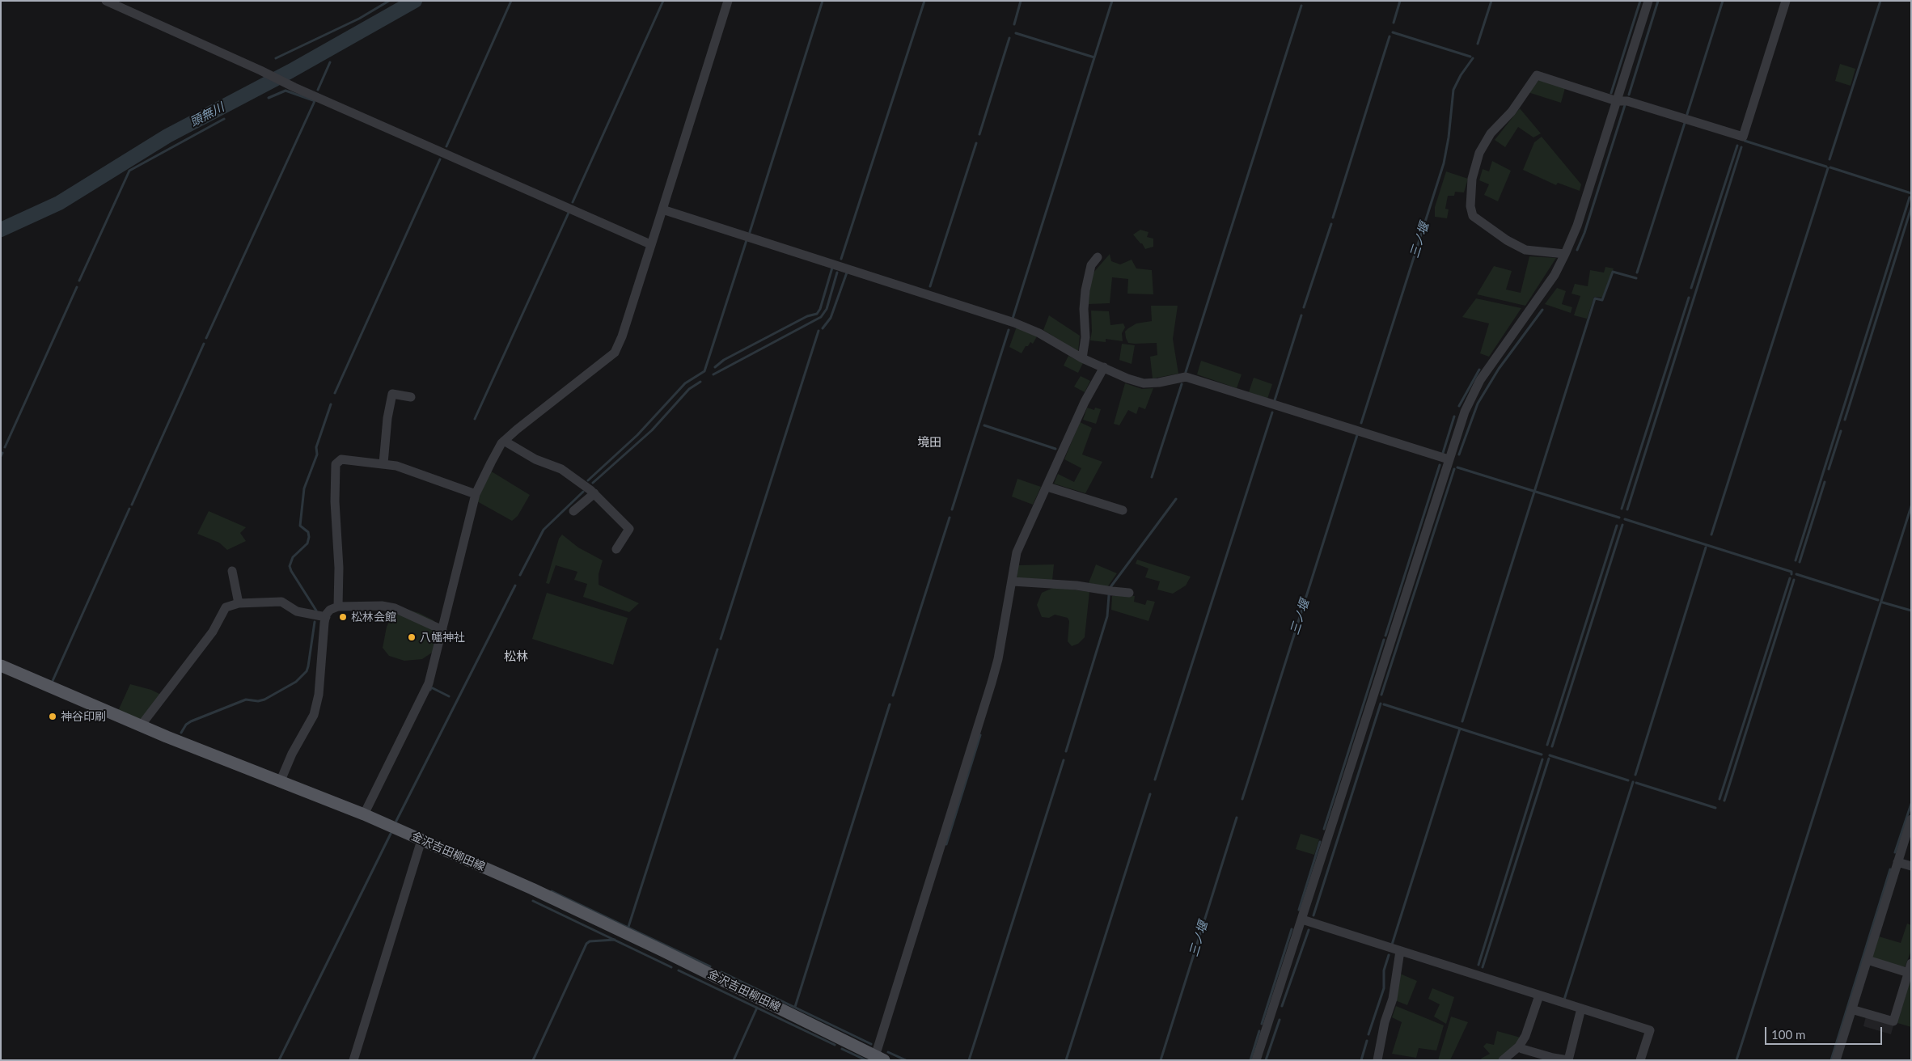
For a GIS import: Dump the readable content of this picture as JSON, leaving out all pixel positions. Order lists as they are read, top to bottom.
{
  "streets": {
    "main road": ["金沢吉田柳田線"]
  },
  "districts": ["境田", "松林"],
  "water": ["頭無川", "三ノ堰"],
  "places": ["松林会館", "八幡神社", "神谷印刷"],
  "scale_bar": "100 m"
}
